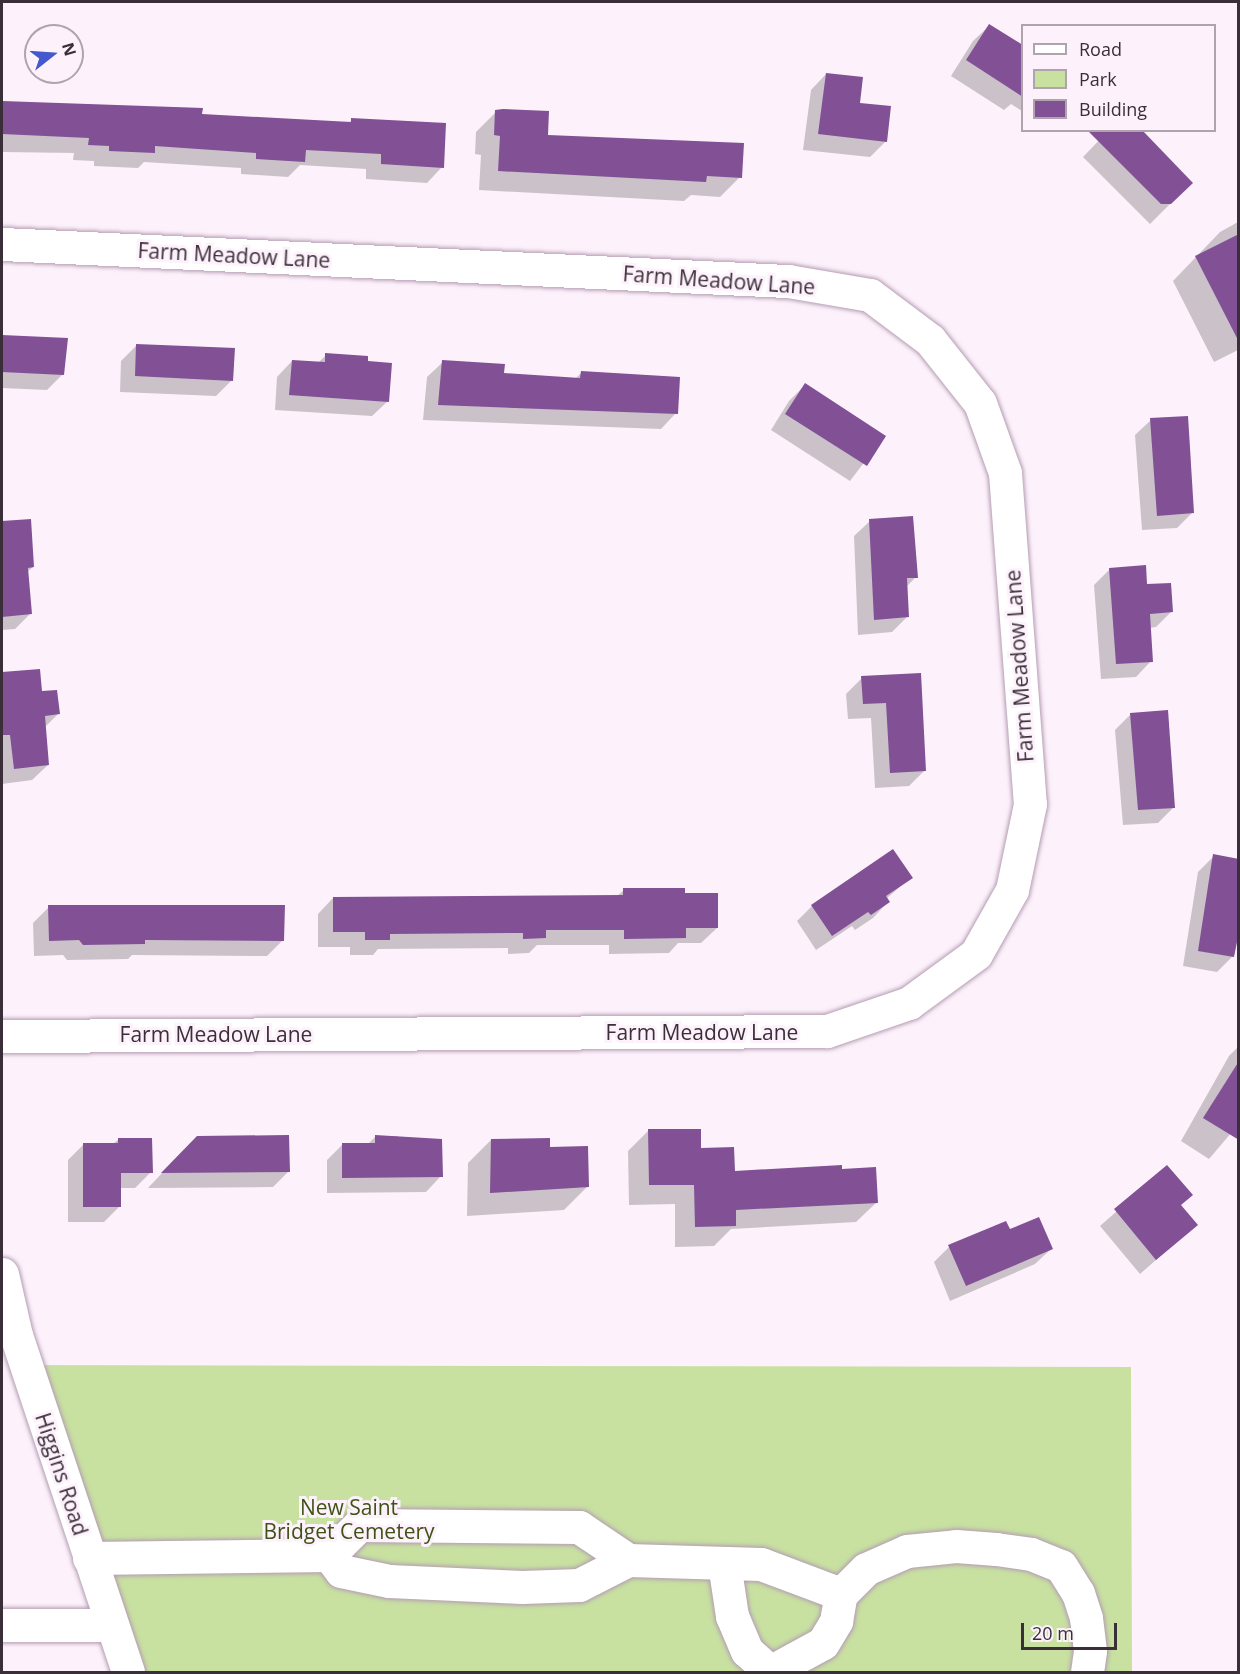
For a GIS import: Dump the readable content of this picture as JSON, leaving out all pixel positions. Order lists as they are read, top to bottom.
{
  "streets": {
    "street": ["Farm Meadow Lane", "Higgins Road"]
  },
  "parks": ["New Saint Bridget Cemetery"],
  "legend": ["Road", "Park", "Building"],
  "scale_bar": "20 m",
  "north": "right"
}
